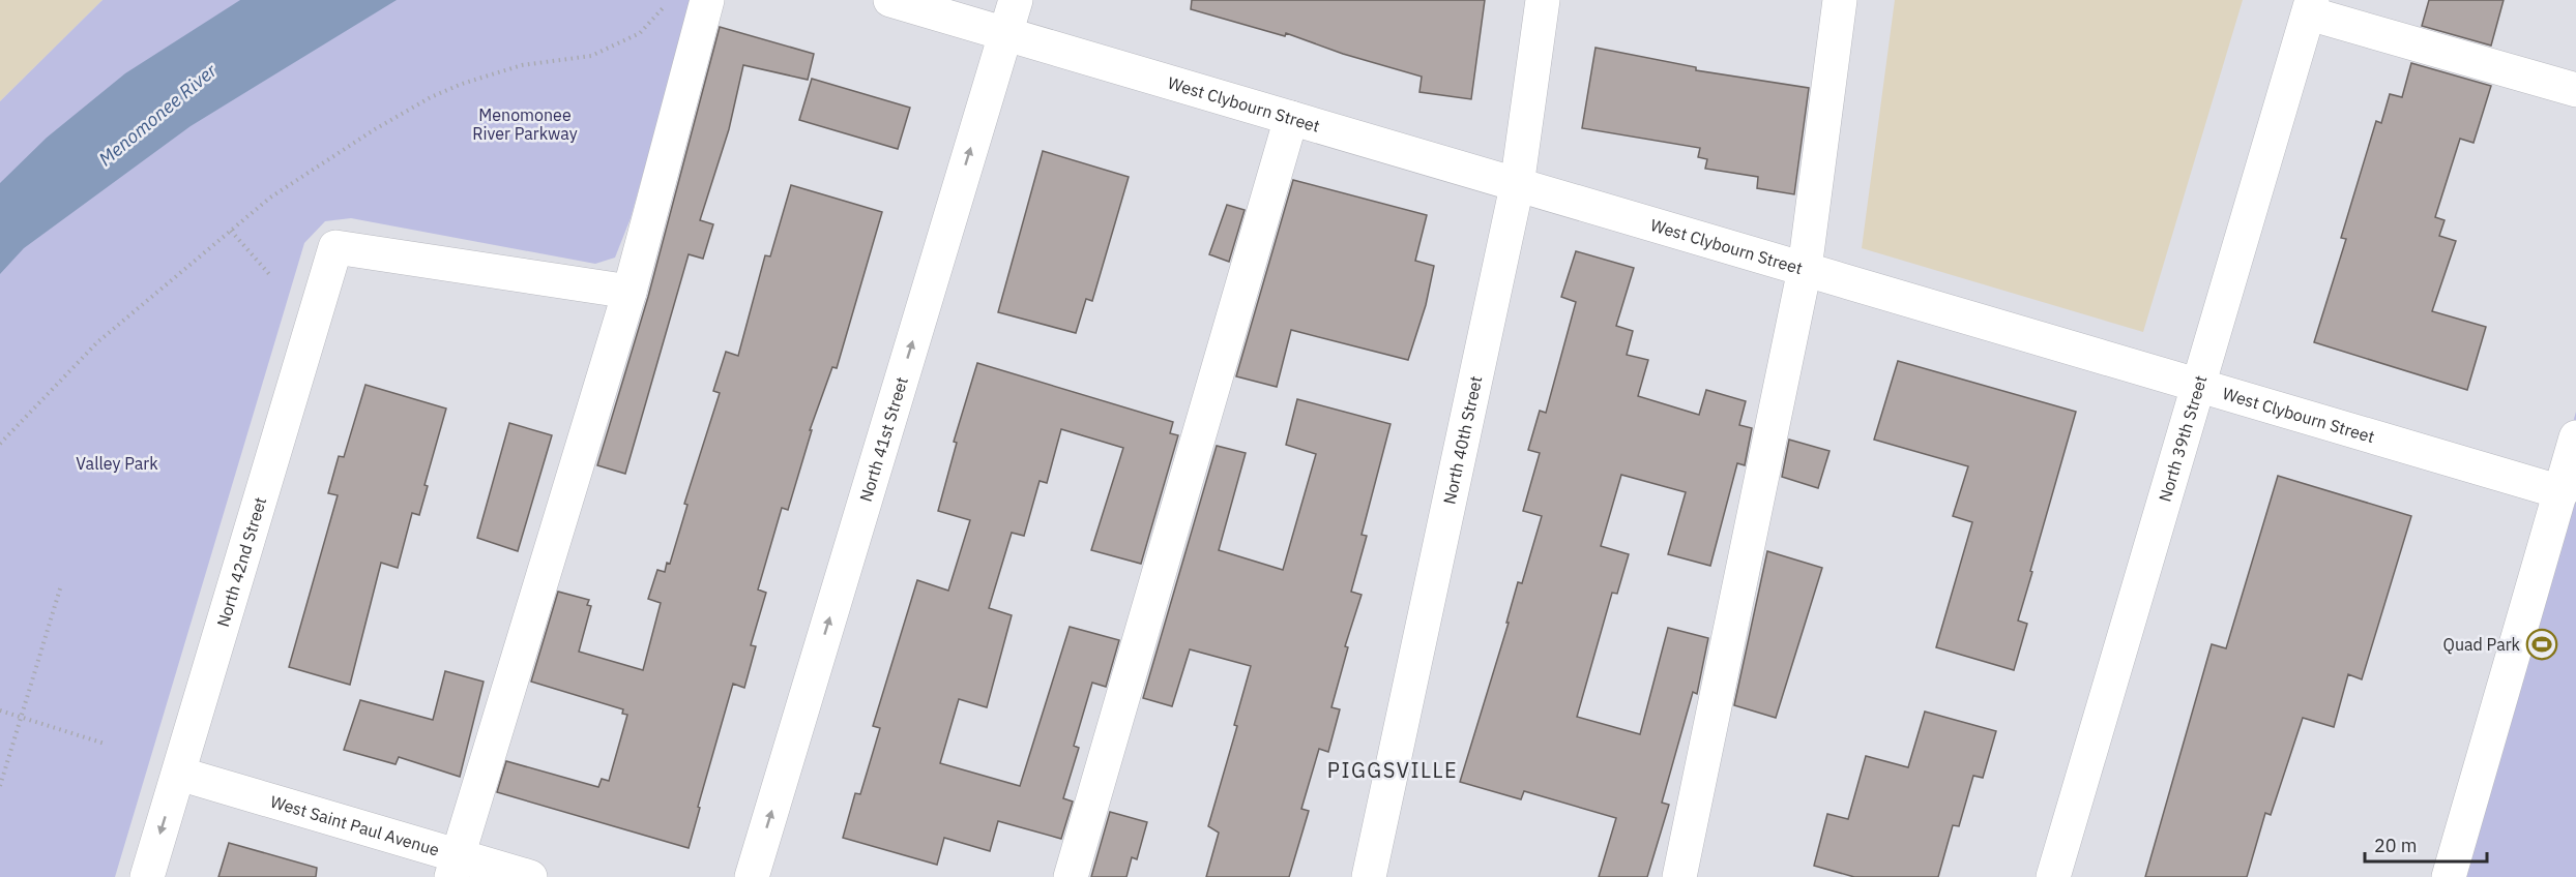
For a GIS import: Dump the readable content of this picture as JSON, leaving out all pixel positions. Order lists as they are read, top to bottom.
{
  "streets": {
    "street": [
      "West Clybourn Street",
      "North 41st Street",
      "North 39th Street",
      "North 40th Street",
      "North 42nd Street",
      "West Saint Paul Avenue"
    ]
  },
  "crossings": [
    ["West Clybourn Street", "North 41st Street"],
    ["West Clybourn Street", "North 39th Street"],
    ["West Clybourn Street", "North 40th Street"],
    ["North 42nd Street", "West Saint Paul Avenue"]
  ],
  "districts": ["PIGGSVILLE"],
  "water": ["Menomonee River"],
  "parks": ["Menomonee River Parkway", "Valley Park"],
  "places": {
    "sports": ["Quad Park"]
  },
  "scale_bar": "20 m"
}
